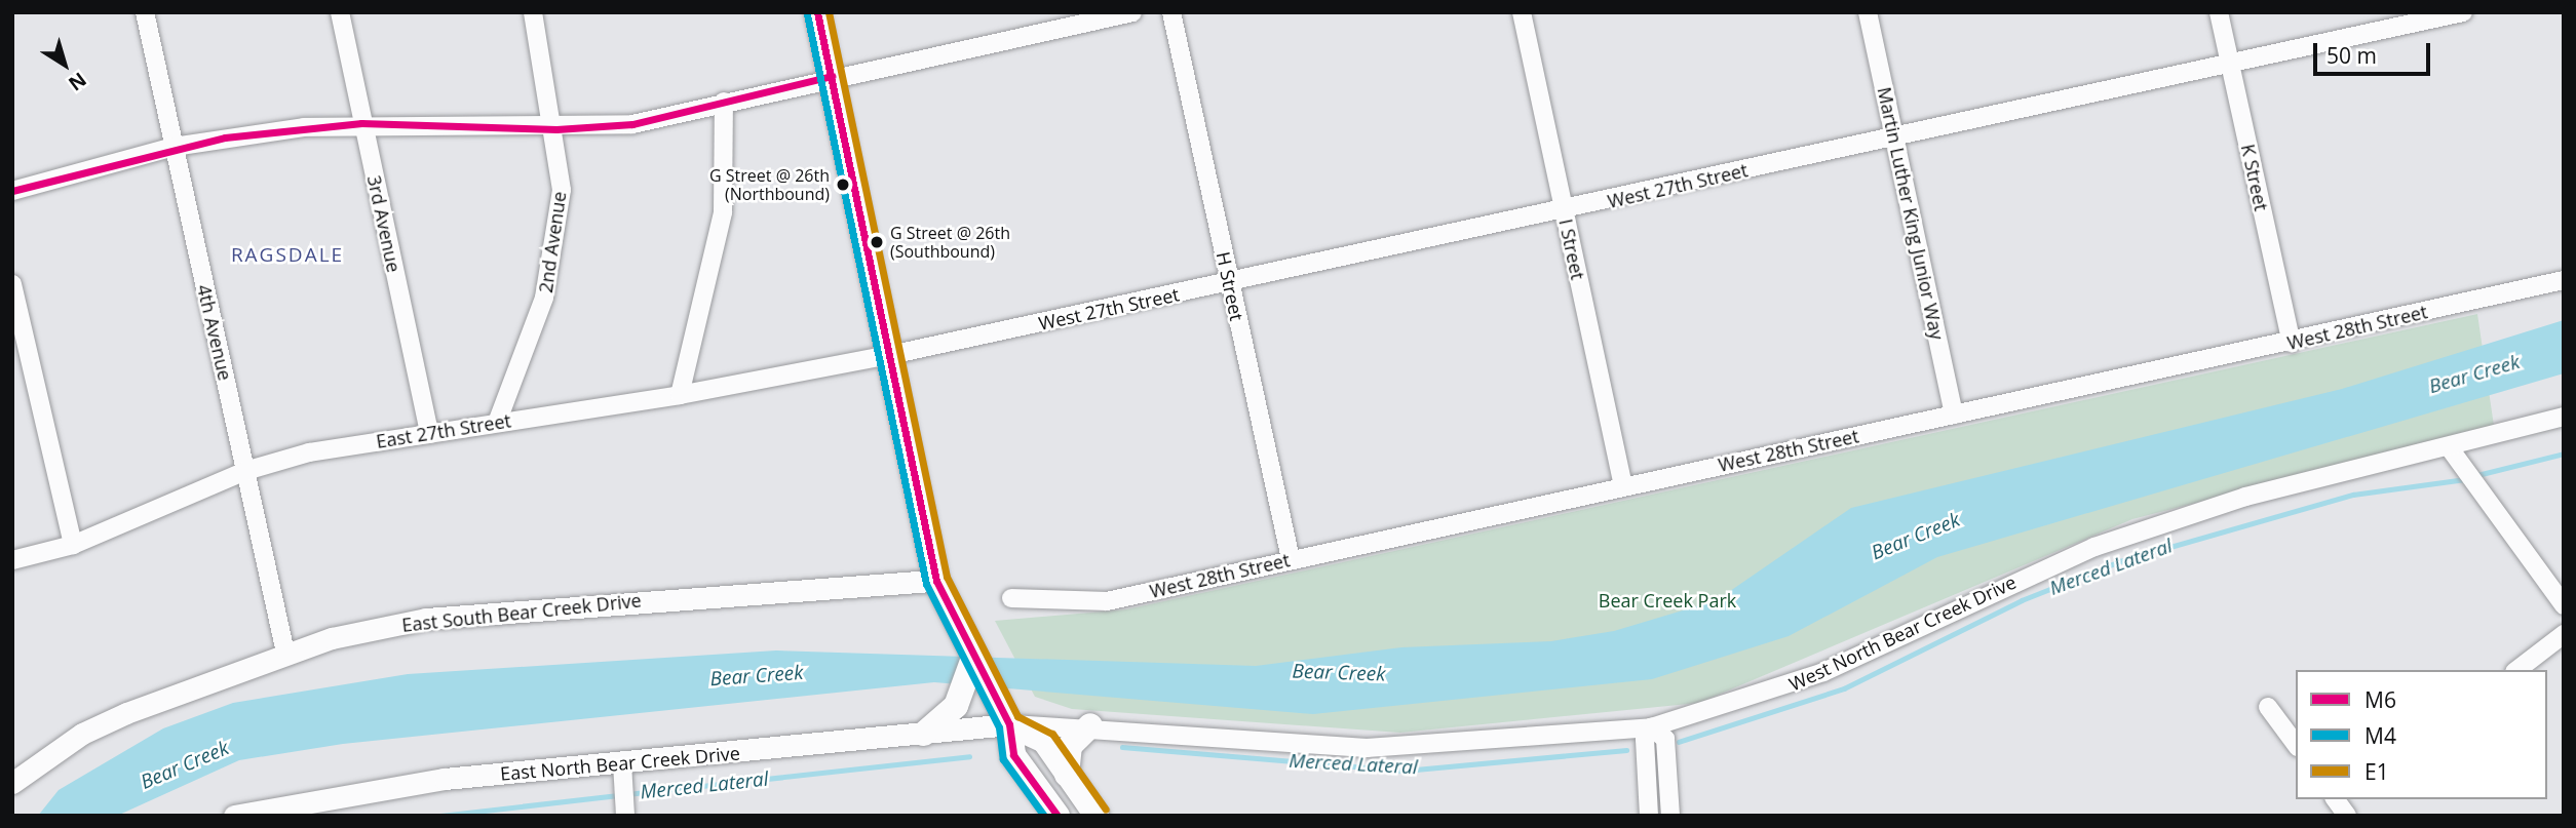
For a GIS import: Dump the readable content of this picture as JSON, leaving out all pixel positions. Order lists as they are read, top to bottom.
{
  "streets": {
    "street": [
      "K Street",
      "West 27th Street",
      "Martin Luther King Junior Way",
      "3rd Avenue",
      "2nd Avenue",
      "I Street",
      "H Street",
      "West 28th Street",
      "4th Avenue",
      "East 27th Street",
      "East South Bear Creek Drive",
      "West North Bear Creek Drive",
      "East North Bear Creek Drive"
    ]
  },
  "crossings": [
    ["K Street", "West 27th Street"],
    ["K Street", "West 28th Street"],
    ["West 27th Street", "Martin Luther King Junior Way"],
    ["West 27th Street", "I Street"],
    ["West 27th Street", "H Street"],
    ["West 27th Street", "East 27th Street"],
    ["Martin Luther King Junior Way", "West 28th Street"],
    ["3rd Avenue", "East 27th Street"],
    ["2nd Avenue", "East 27th Street"],
    ["I Street", "West 28th Street"],
    ["H Street", "West 28th Street"],
    ["4th Avenue", "East 27th Street"],
    ["4th Avenue", "East South Bear Creek Drive"],
    ["West North Bear Creek Drive", "East North Bear Creek Drive"]
  ],
  "districts": ["RAGSDALE"],
  "water": ["Bear Creek", "Merced Lateral"],
  "parks": ["Bear Creek Park"],
  "places": ["G Street @ 26th (Northbound)", "G Street @ 26th (Southbound)"],
  "lines": ["transit line M6", "transit line E1", "transit line M4"],
  "legend": ["M6", "M4", "E1"],
  "scale_bar": "50 m",
  "north": "bottom right"
}
